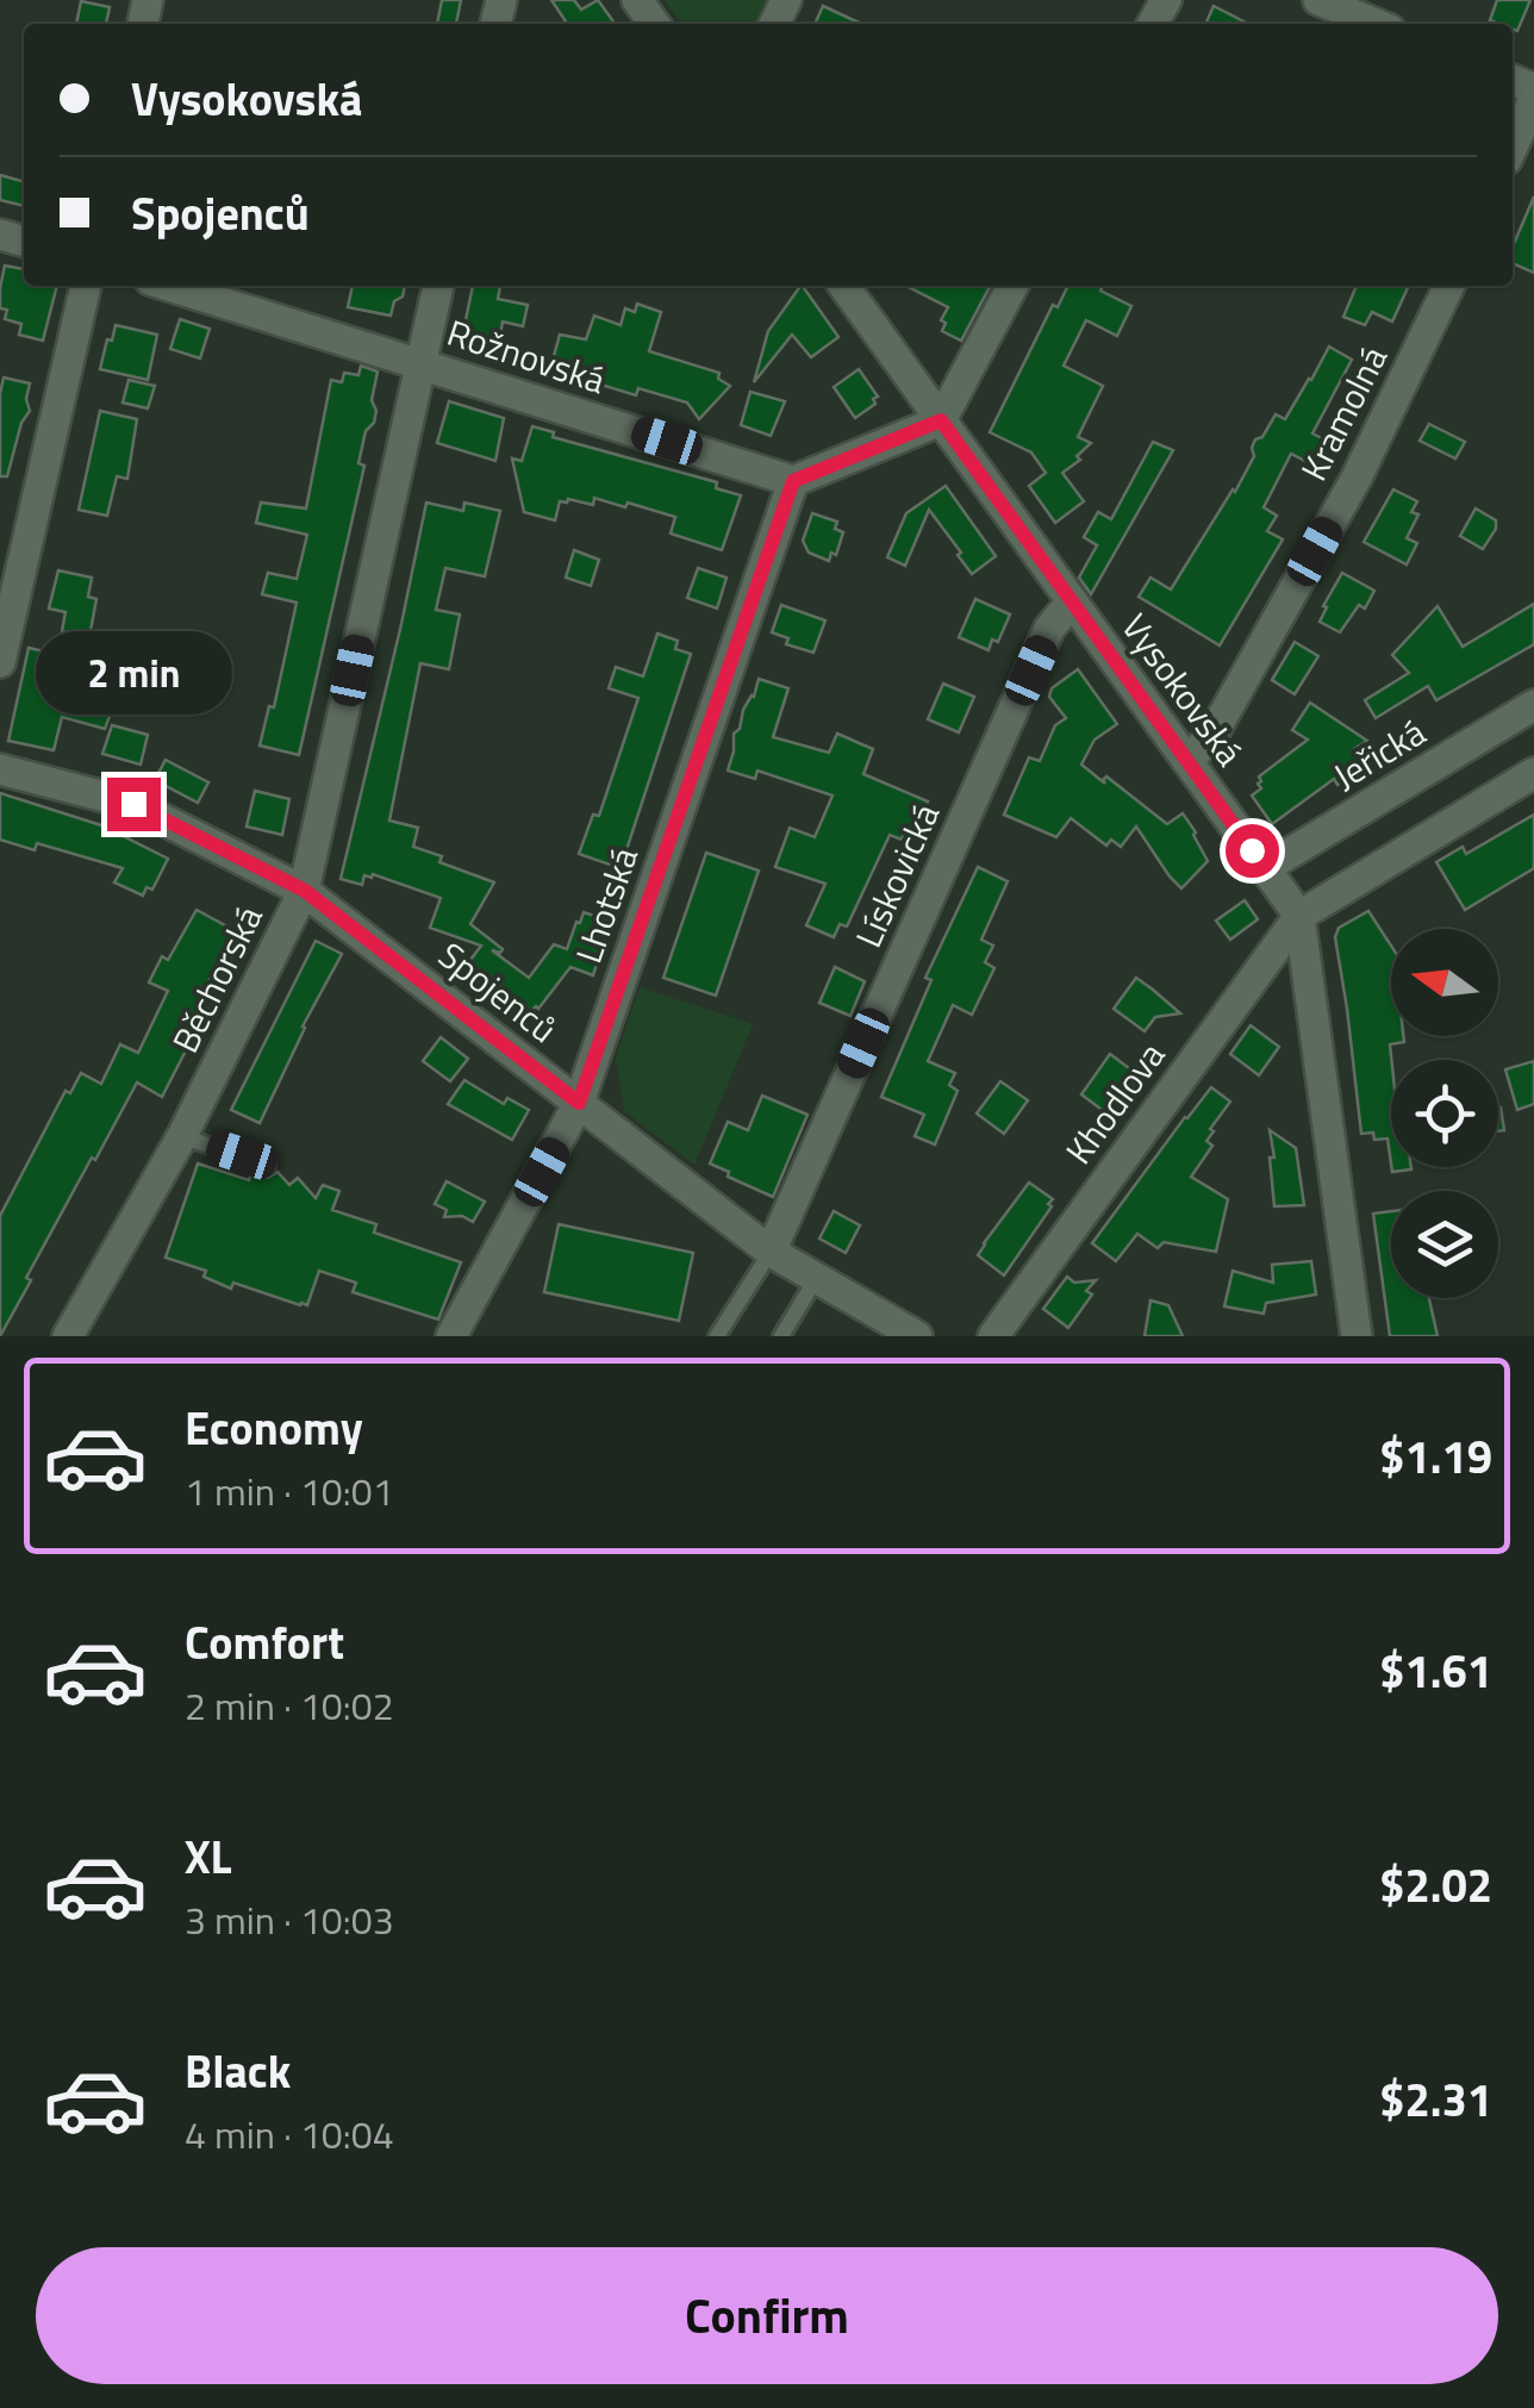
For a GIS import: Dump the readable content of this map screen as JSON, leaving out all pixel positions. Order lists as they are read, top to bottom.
{
  "streets": {
    "street": [
      "Rožnovská",
      "Kramolná",
      "Vysokovská",
      "Jeřická",
      "Lískovická",
      "Lhotská",
      "Běchorská",
      "Spojenců",
      "Khodlova"
    ]
  },
  "crossings": [
    ["Rožnovská", "Lhotská"],
    ["Rožnovská", "Běchorská"],
    ["Kramolná", "Vysokovská"],
    ["Vysokovská", "Jeřická"],
    ["Vysokovská", "Lískovická"],
    ["Vysokovská", "Khodlova"],
    ["Lískovická", "Spojenců"],
    ["Lhotská", "Spojenců"],
    ["Běchorská", "Spojenců"]
  ],
  "north": "left",
  "page": {
    "banner": ["Vysokovská", "Spojenců"],
    "bubble": "2 min",
    "list": [
      {
        "name": "Economy",
        "note": "1 min · 10:01",
        "value": "$1.19"
      },
      {
        "name": "Comfort",
        "note": "2 min · 10:02",
        "value": "$1.61"
      },
      {
        "name": "XL",
        "note": "3 min · 10:03",
        "value": "$2.02"
      },
      {
        "name": "Black",
        "note": "4 min · 10:04",
        "value": "$2.31"
      }
    ],
    "buttons": "Confirm"
  }
}
